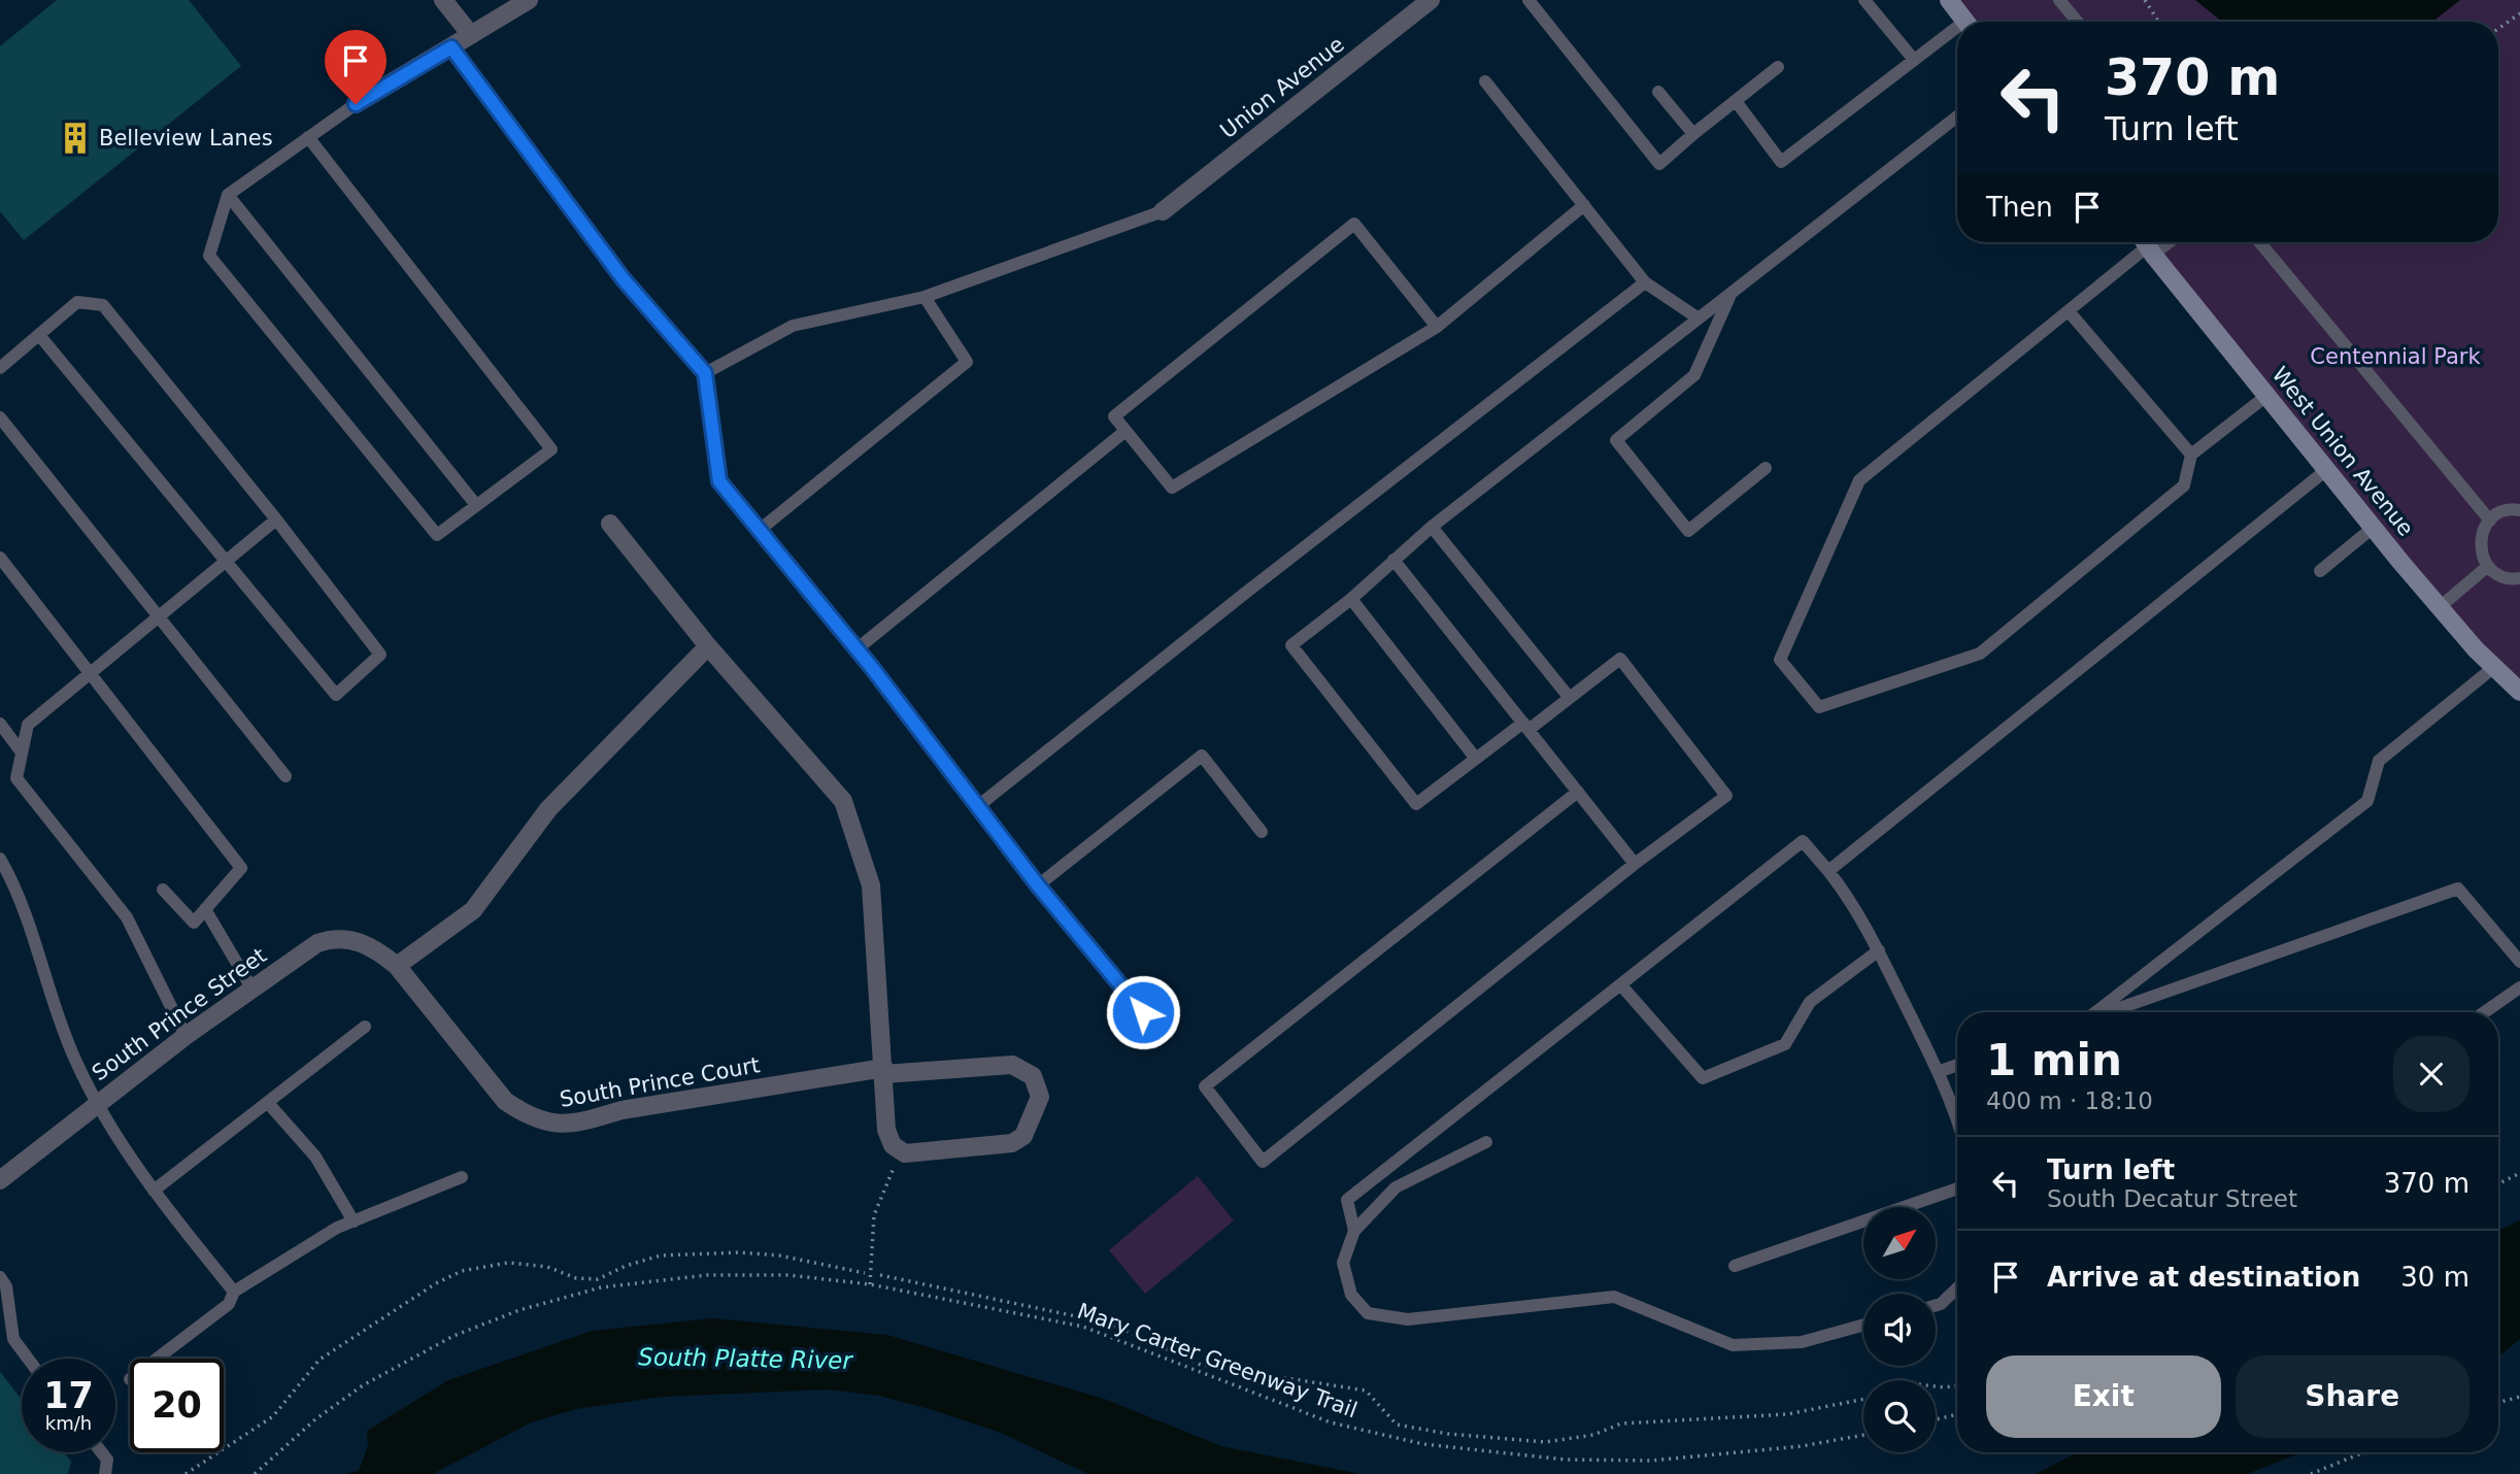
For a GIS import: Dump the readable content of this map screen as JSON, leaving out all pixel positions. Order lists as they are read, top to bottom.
{
  "streets": {
    "street": [
      "Union Avenue",
      "West Union Avenue",
      "South Prince Street",
      "South Prince Court"
    ],
    "path": ["Mary Carter Greenway Trail"]
  },
  "crossings": [
    ["South Prince Street", "South Prince Court"]
  ],
  "water": ["South Platte River"],
  "parks": ["Centennial Park"],
  "places": {
    "building": ["Belleview Lanes"]
  },
  "north": "top right",
  "page": {
    "turn": ["370 m", "Turn left"],
    "then": "Then",
    "heading": ["1 min", "400 m · 18:10"],
    "list": [
      {
        "name": "Turn left",
        "note": "South Decatur Street",
        "value": "370 m"
      },
      {
        "name": "Arrive at destination",
        "value": "30 m"
      }
    ],
    "buttons": ["Exit", "Share"],
    "speed": "17 km/h",
    "limit": "20"
  }
}
